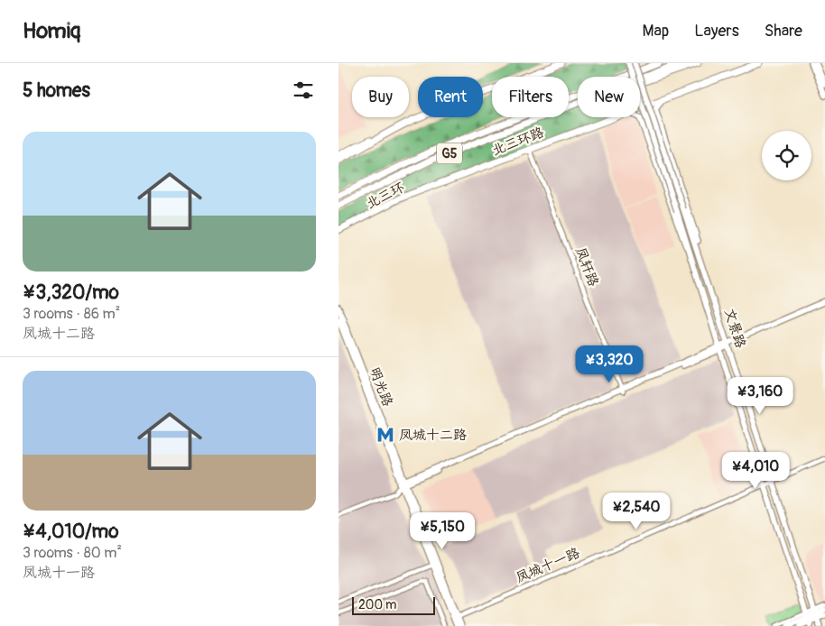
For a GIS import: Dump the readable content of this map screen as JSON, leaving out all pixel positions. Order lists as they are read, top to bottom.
{
  "streets": {
    "highway": ["北三环路", "G5", "北三环"],
    "main road": ["文景路", "明光路"],
    "street": ["凤轩路", "凤城十一路"]
  },
  "crossings": [
    ["北三环路", "北三环"],
    ["北三环路", "凤轩路"],
    ["文景路", "凤城十一路"],
    ["明光路", "凤城十一路"]
  ],
  "places": {
    "metro station": ["凤城十二路"]
  },
  "scale_bar": "200 m",
  "page": {
    "header": "Homiq",
    "nav": ["Map", "Layers", "Share"],
    "heading": "5 homes",
    "chip": [
      "Buy",
      "Rent",
      "Filters",
      "New"
    ],
    "list": [
      {
        "name": "¥3,320/mo",
        "note": "3 rooms · 86 m² · 凤城十二路"
      },
      {
        "name": "¥4,010/mo",
        "note": "3 rooms · 80 m² · 凤城十一路"
      }
    ],
    "price": [
      "¥3,320",
      "¥3,160",
      "¥4,010",
      "¥2,540",
      "¥5,150"
    ],
    "scale": "200 m"
  }
}
